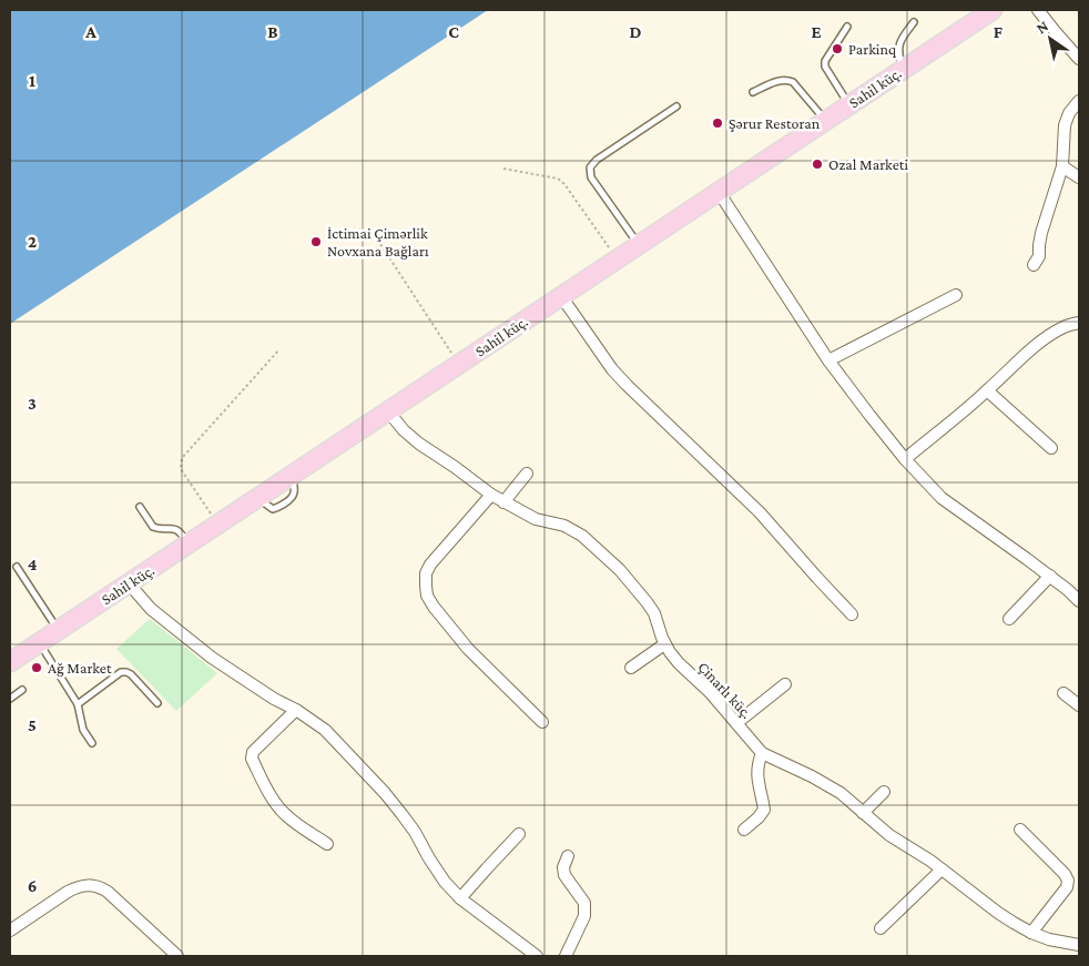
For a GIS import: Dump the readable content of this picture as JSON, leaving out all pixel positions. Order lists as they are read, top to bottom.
{
  "streets": {
    "main road": ["Sahil küç."],
    "street": ["Çinarlı küç."]
  },
  "crossings": [
    ["Sahil küç.", "Çinarlı küç."]
  ],
  "places": [
    "Parkinq",
    "Şərur Restoran",
    "Ozal Marketi",
    "İctimai Çimərlik Novxana Bağları",
    "Ağ Market"
  ],
  "north": "top left",
  "grid": {
    "columns": [
      "A",
      "B",
      "C",
      "D",
      "E",
      "F"
    ],
    "rows": [
      "1",
      "2",
      "3",
      "4",
      "5",
      "6"
    ]
  }
}
